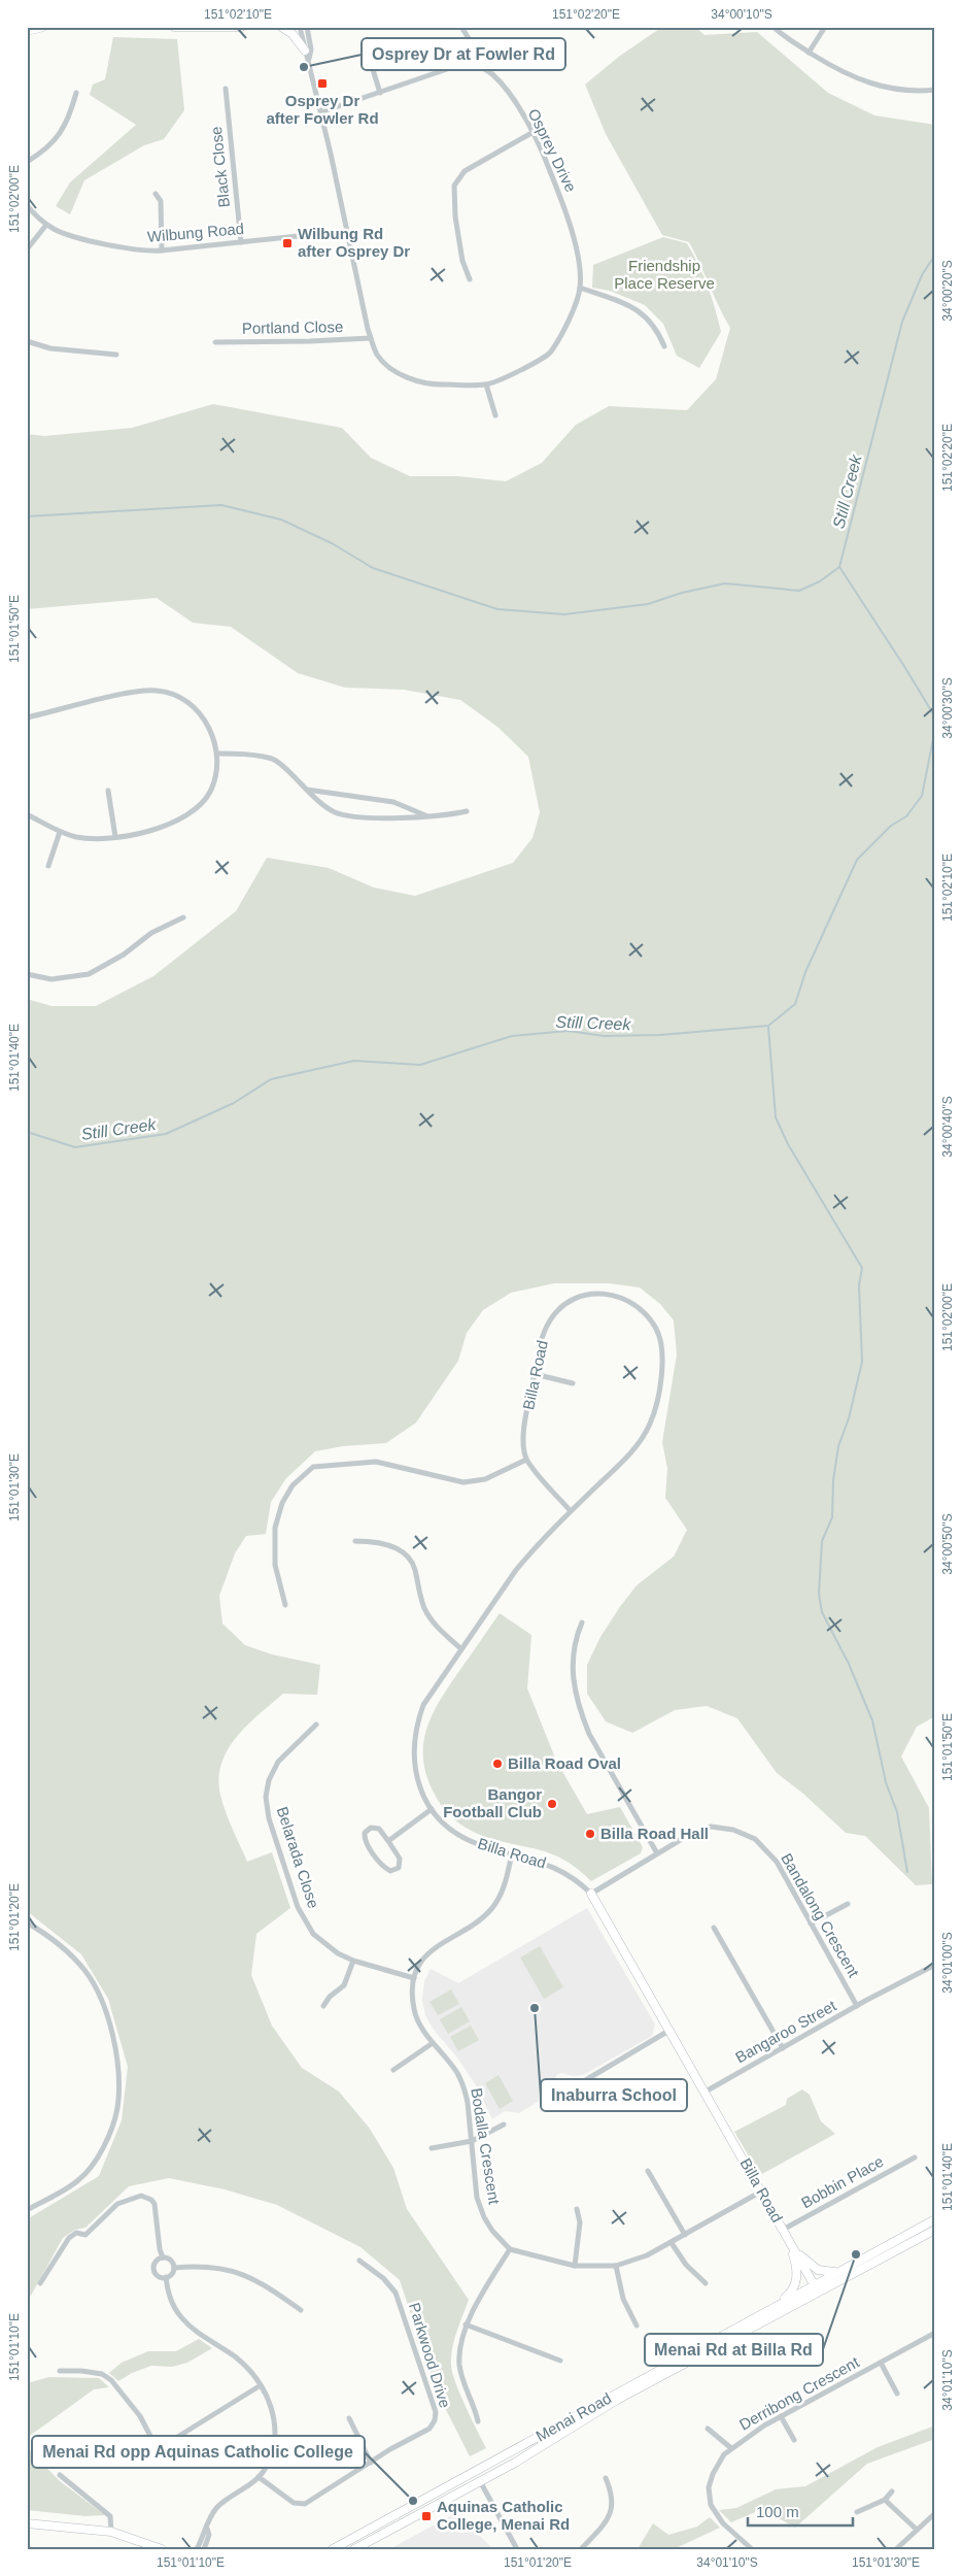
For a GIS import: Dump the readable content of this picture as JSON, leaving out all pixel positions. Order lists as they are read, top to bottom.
{
  "streets": {
    "main road": ["Billa Road", "Menai Road"],
    "street": [
      "Osprey Drive",
      "Black Close",
      "Wilbung Road",
      "Portland Close",
      "Belarada Close",
      "Bandalong Crescent",
      "Bangaroo Street",
      "Bodalla Crescent",
      "Bobbin Place",
      "Parkwood Drive",
      "Derribong Crescent"
    ]
  },
  "crossings": [
    ["Osprey Drive", "Wilbung Road"],
    ["Osprey Drive", "Portland Close"],
    ["Black Close", "Wilbung Road"],
    ["Billa Road", "Bandalong Crescent"],
    ["Billa Road", "Bangaroo Street"],
    ["Billa Road", "Bodalla Crescent"],
    ["Billa Road", "Bobbin Place"],
    ["Billa Road", "Menai Road"],
    ["Belarada Close", "Bodalla Crescent"],
    ["Bandalong Crescent", "Bangaroo Street"]
  ],
  "water": ["Still Creek"],
  "parks": ["Friendship Place Reserve"],
  "places": {
    "other": [
      "Osprey Dr at Fowler Rd",
      "Billa Road Oval",
      "Bangor Football Club",
      "Billa Road Hall",
      "Inaburra School",
      "Menai Rd at Billa Rd",
      "Menai Rd opp Aquinas Catholic College"
    ],
    "transit": ["Osprey Dr after Fowler Rd", "Wilbung Rd after Osprey Dr", "Aquinas Catholic College, Menai Rd"]
  },
  "scale_bar": "100 m",
  "coordinates": [
    "151°02'10\"E",
    "151°02'20\"E",
    "34°00'10\"S",
    "151°02'00\"E",
    "34°00'20\"S",
    "151°01'50\"E",
    "34°00'30\"S",
    "151°01'40\"E",
    "34°00'40\"S",
    "151°01'30\"E",
    "34°00'50\"S",
    "151°01'20\"E",
    "34°01'00\"S",
    "151°01'10\"E",
    "34°01'10\"S"
  ]
}
